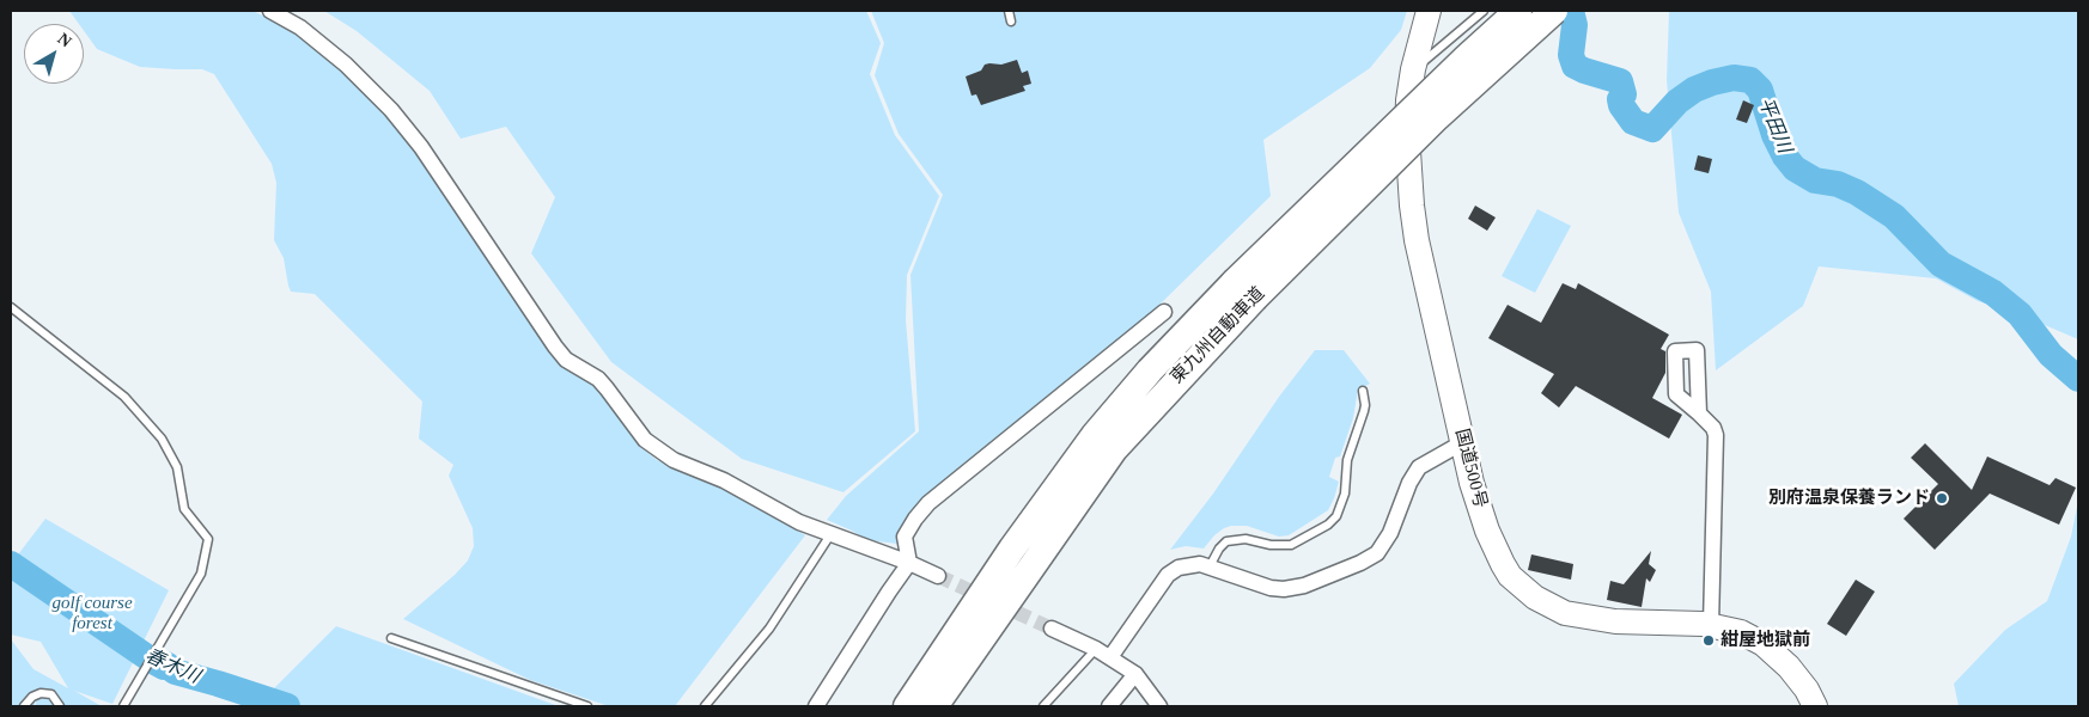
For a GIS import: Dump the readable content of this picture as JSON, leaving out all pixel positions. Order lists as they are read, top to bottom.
{
  "streets": {
    "highway": ["東九州自動車道", "国道500号"]
  },
  "water": ["平田川", "春木川"],
  "parks": ["golf course forest"],
  "places": ["別府温泉保養ランド", "紺屋地獄前"],
  "north": "top right"
}
